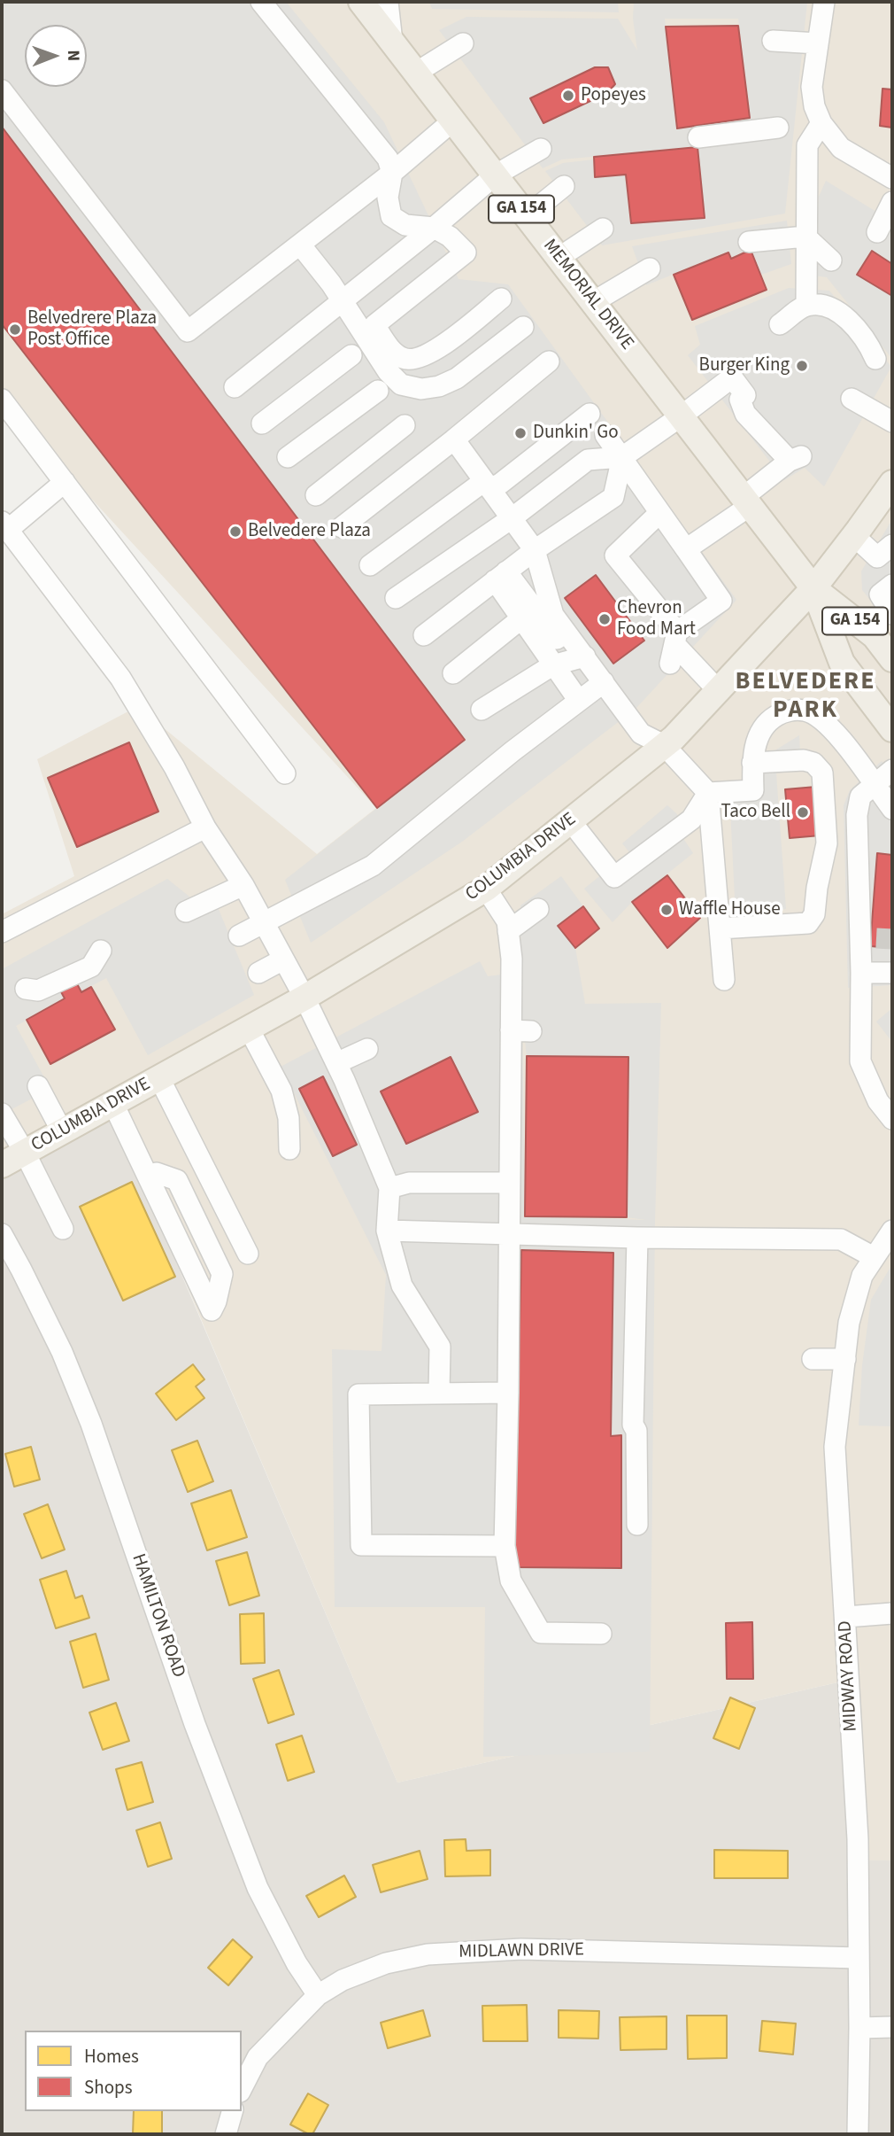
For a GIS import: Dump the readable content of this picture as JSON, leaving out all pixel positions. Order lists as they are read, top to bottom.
{
  "streets": {
    "main road": ["GA 154", "MEMORIAL DRIVE", "COLUMBIA DRIVE"],
    "street": ["HAMILTON ROAD", "MIDWAY ROAD", "MIDLAWN DRIVE"]
  },
  "crossings": [
    ["MEMORIAL DRIVE", "COLUMBIA DRIVE"],
    ["HAMILTON ROAD", "MIDLAWN DRIVE"],
    ["MIDWAY ROAD", "MIDLAWN DRIVE"]
  ],
  "districts": ["BELVEDERE PARK"],
  "places": [
    "Popeyes",
    "Belvedrere Plaza Post Office",
    "Burger King",
    "Dunkin' Go",
    "Belvedere Plaza",
    "Chevron Food Mart",
    "Taco Bell",
    "Waffle House"
  ],
  "legend": ["Homes", "Shops"],
  "north": "right"
}
